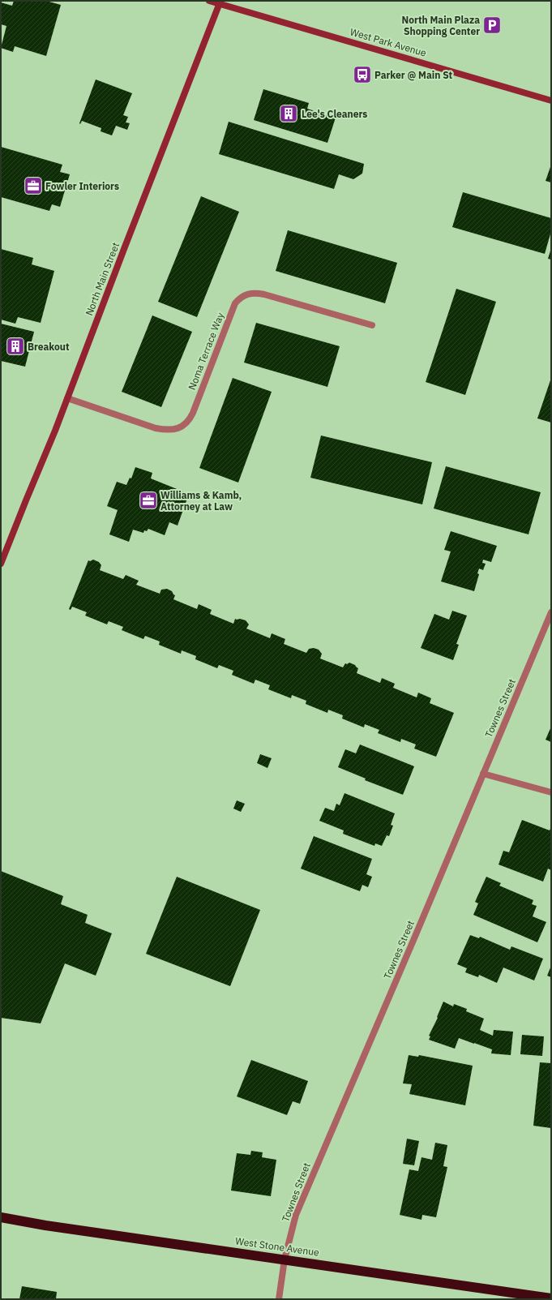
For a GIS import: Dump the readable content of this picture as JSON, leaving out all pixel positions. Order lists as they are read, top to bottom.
{
  "streets": {
    "highway": ["West Stone Avenue"],
    "street": [
      "West Park Avenue",
      "North Main Street",
      "Noma Terrace Way",
      "Townes Street"
    ]
  },
  "crossings": [
    ["West Park Avenue", "North Main Street"],
    ["North Main Street", "Noma Terrace Way"],
    ["Townes Street", "West Stone Avenue"]
  ],
  "places": {
    "parking": ["North Main Plaza Shopping Center"],
    "bus stop": ["Parker @ Main St"],
    "building": ["Lee's Cleaners", "Breakout"],
    "office": ["Fowler Interiors", "Williams & Kamb, Attorney at Law"]
  }
}
